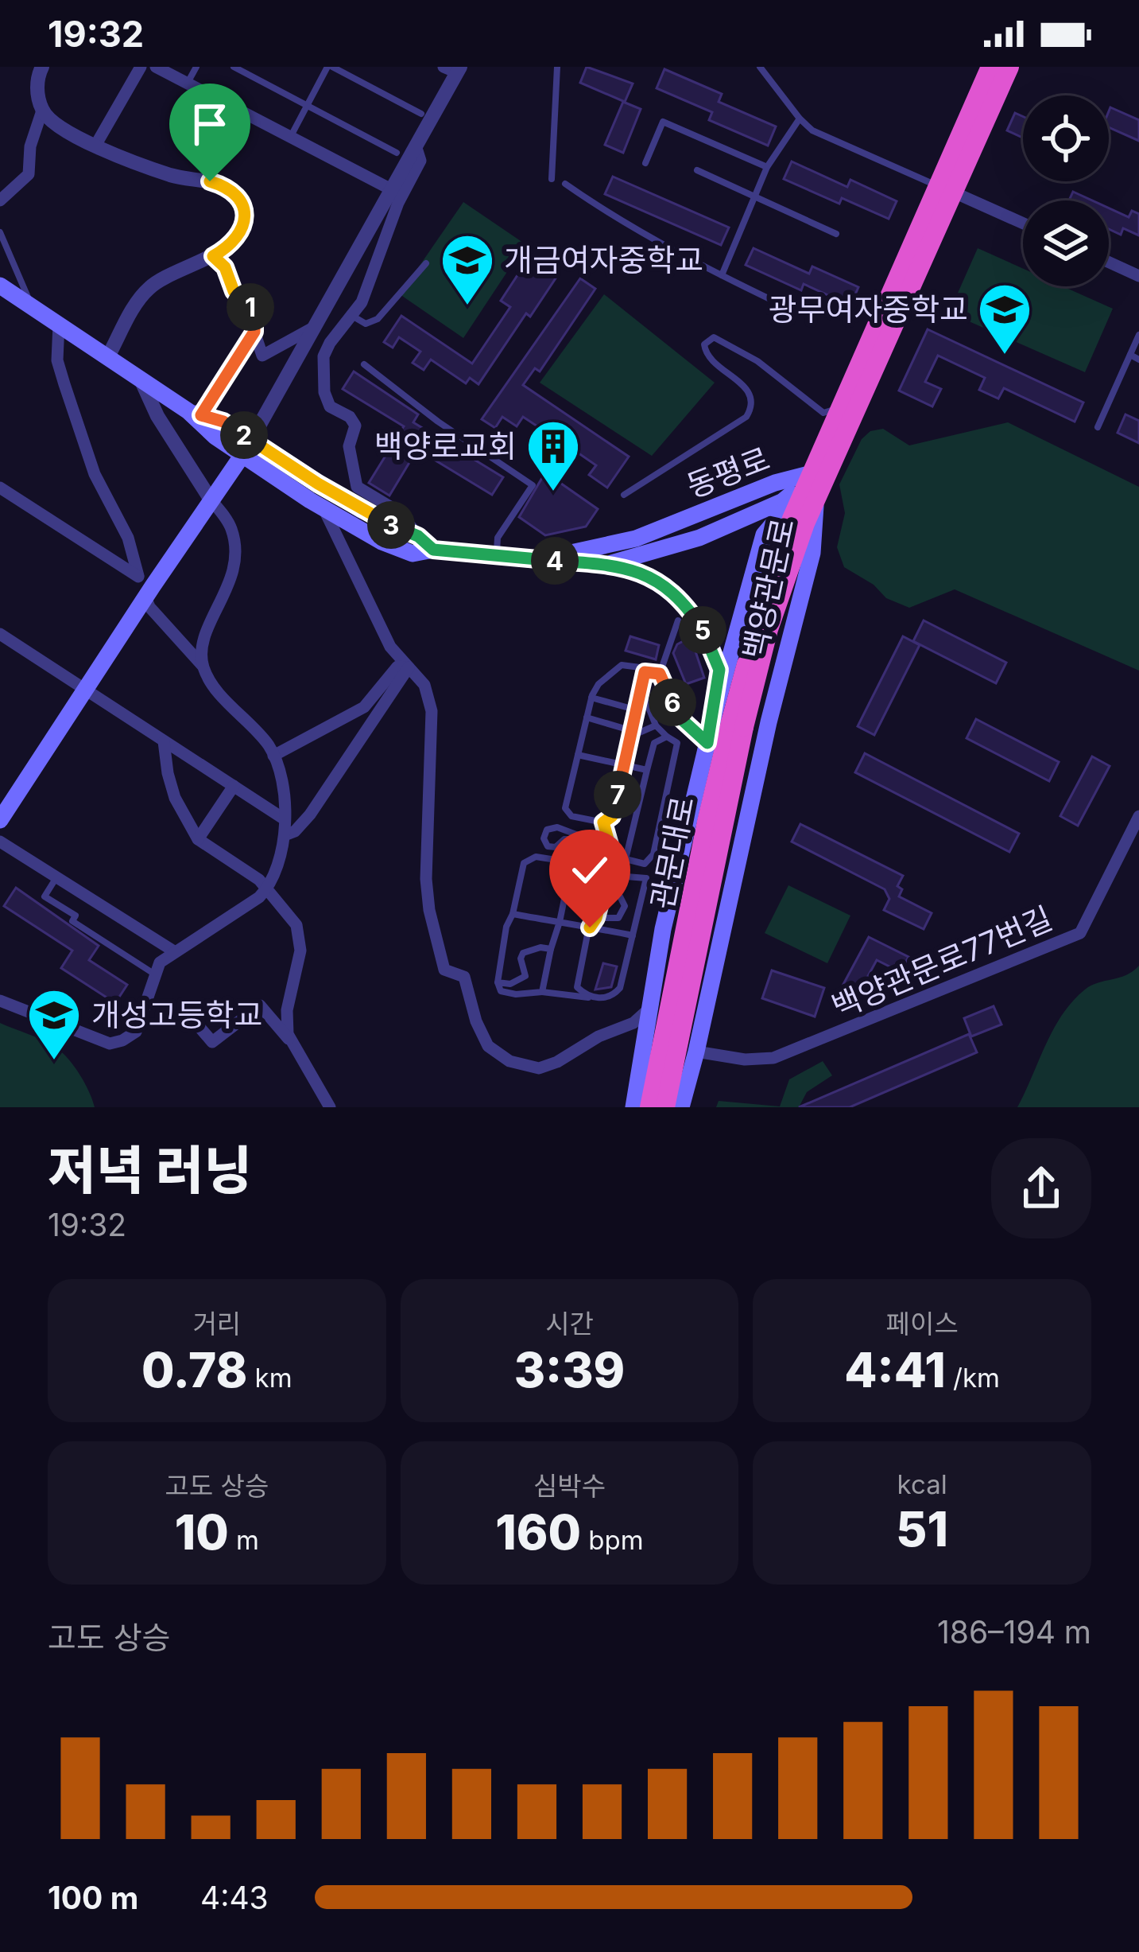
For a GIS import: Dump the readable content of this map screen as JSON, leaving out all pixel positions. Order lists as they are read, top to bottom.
{
  "streets": {
    "highway": ["관문대로"],
    "main road": ["동평로", "백양관문로"],
    "street": ["백양관문로77번길"]
  },
  "crossings": [
    ["동평로", "백양관문로"],
    ["백양관문로", "관문대로"],
    ["백양관문로", "백양관문로77번길"]
  ],
  "places": {
    "school or university": ["개금여자중학교", "광무여자중학교", "개성고등학교"],
    "building": ["백양로교회"]
  },
  "page": {
    "status": "19:32",
    "pins": [
      "1",
      "2",
      "3",
      "4",
      "5",
      "6",
      "7"
    ],
    "heading": ["저녁 러닝", "19:32"],
    "stats": [
      ["거리", "0.78 km"],
      ["시간", "3:39"],
      ["페이스", "4:41 /km"],
      ["고도 상승", "10 m"],
      ["심박수", "160 bpm"],
      ["kcal", "51"]
    ],
    "chart": ["고도 상승", "186–194 m"],
    "list": [
      {
        "name": "100 m",
        "note": "4:43"
      }
    ]
  }
}
